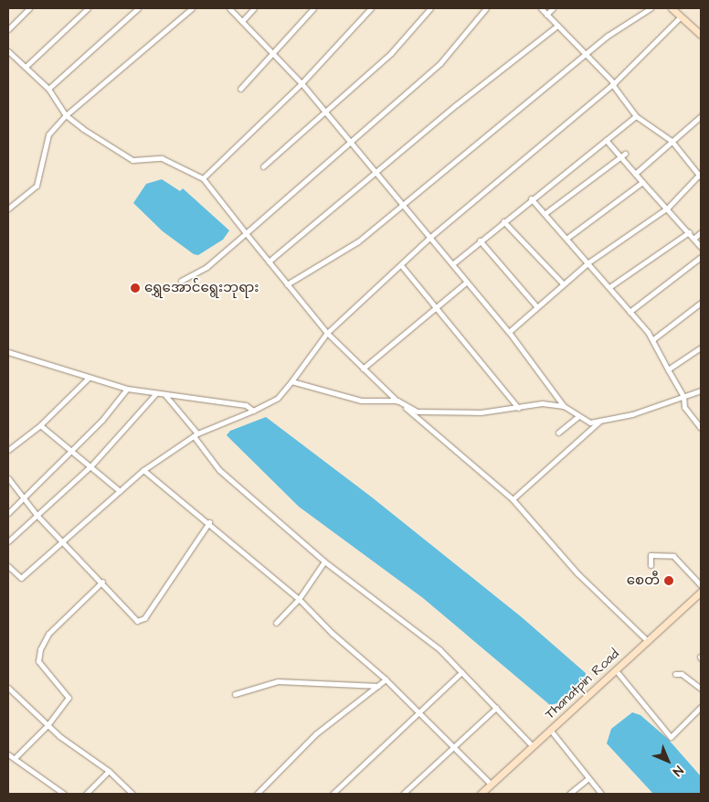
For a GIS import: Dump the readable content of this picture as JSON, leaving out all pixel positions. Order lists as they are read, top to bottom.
{
  "streets": {
    "main road": ["Thanatpin Road"]
  },
  "places": ["ရွှေအောင်ရွေးဘုရား", "စေတီ"],
  "north": "bottom right"
}
